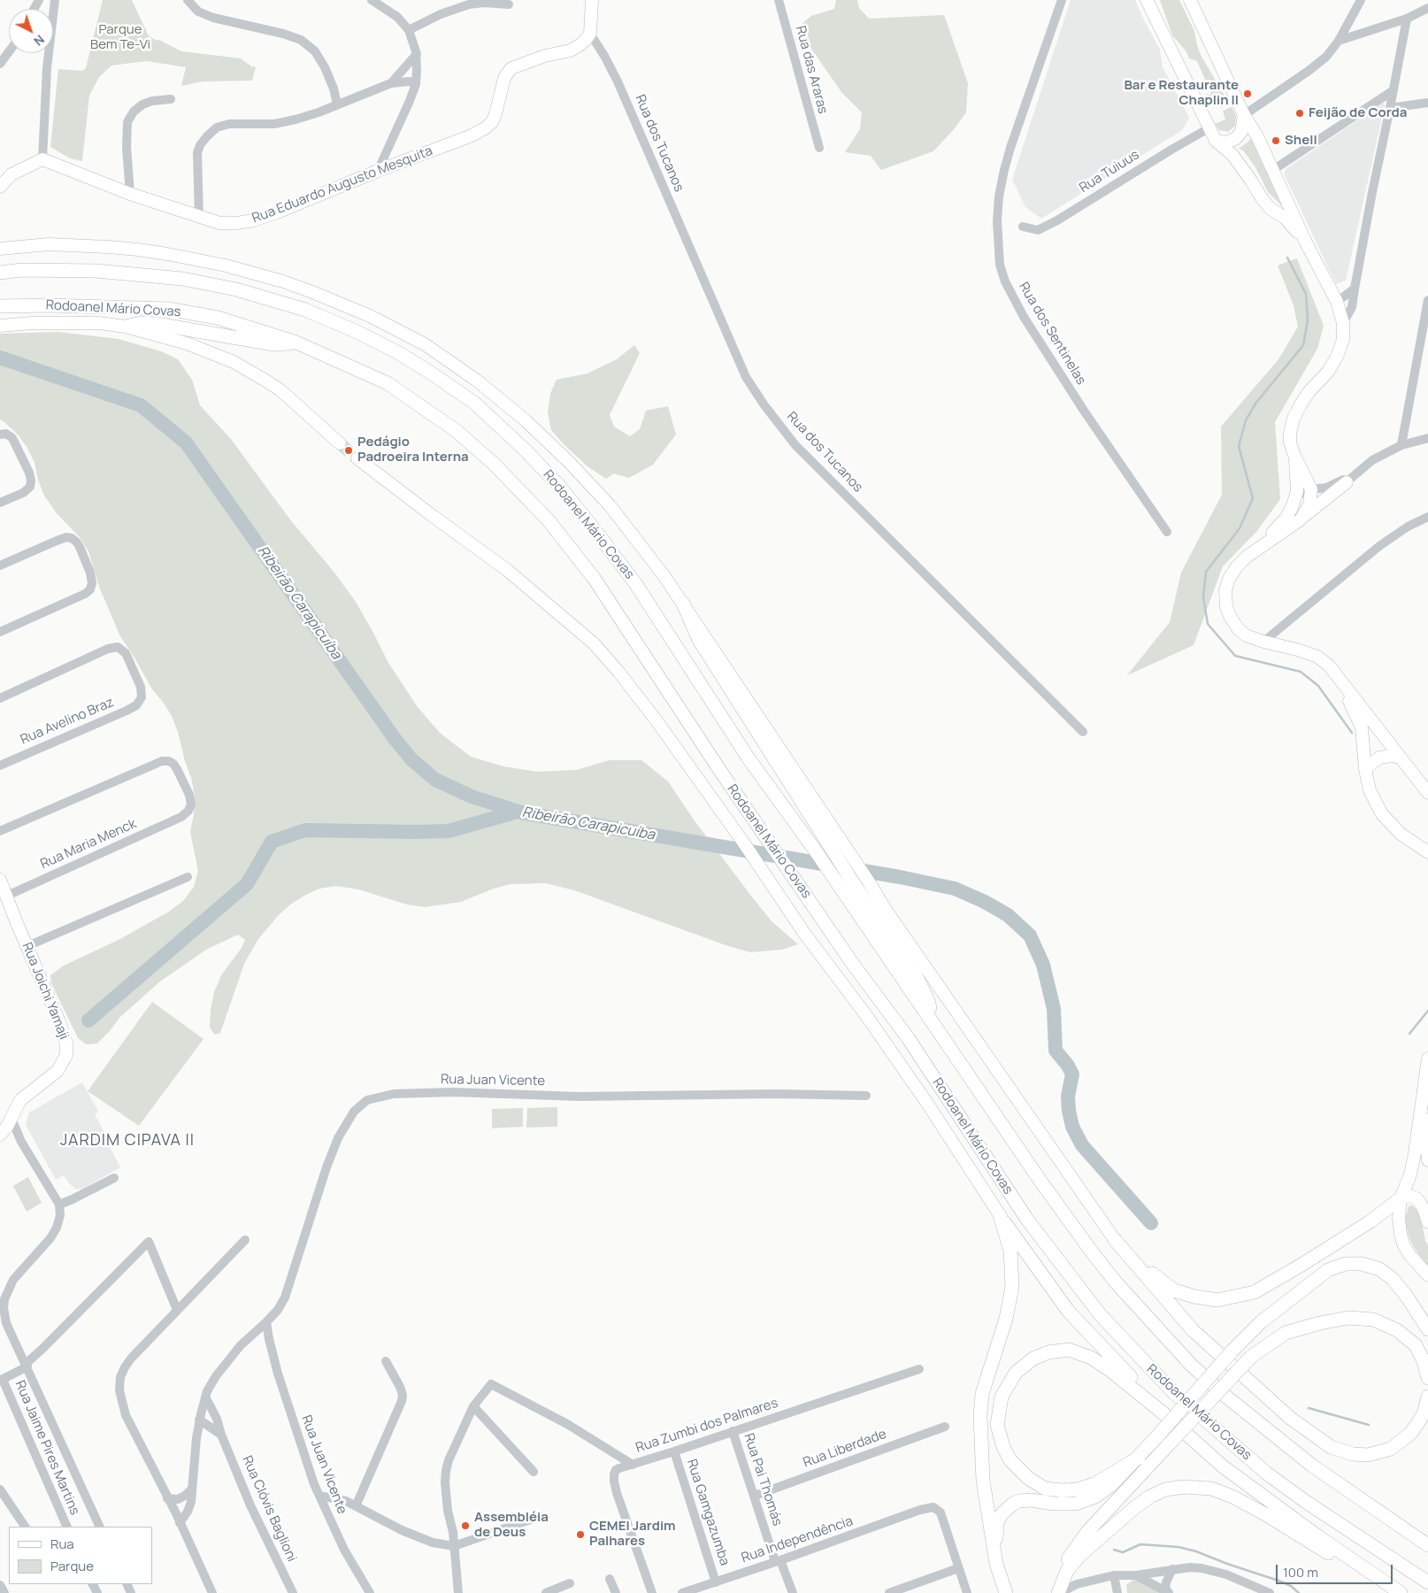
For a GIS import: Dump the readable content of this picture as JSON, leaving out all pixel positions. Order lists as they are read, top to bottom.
{
  "streets": {
    "highway": ["Rodoanel Mário Covas"],
    "main road": ["Rua Eduardo Augusto Mesquita", "Rua Joichi Yamaji"],
    "street": [
      "Rua das Araras",
      "Rua dos Tucanos",
      "Rua Tuiuus",
      "Rua dos Sentinelas",
      "Rua Avelino Braz",
      "Rua Maria Menck",
      "Rua Juan Vicente",
      "Rua Zumbi dos Palmares",
      "Rua Jaime Pires Martins",
      "Rua Liberdade",
      "Rua Pai Thomás",
      "Rua Clóvis Baglioni",
      "Rua Gamgazumba",
      "Rua Independência"
    ]
  },
  "crossings": [
    ["Rua dos Tucanos", "Rua Eduardo Augusto Mesquita"],
    ["Rua Maria Menck", "Rua Joichi Yamaji"],
    ["Rua Juan Vicente", "Rua Clóvis Baglioni"],
    ["Rua Zumbi dos Palmares", "Rua Pai Thomás"],
    ["Rua Zumbi dos Palmares", "Rua Gamgazumba"],
    ["Rua Liberdade", "Rua Pai Thomás"],
    ["Rua Pai Thomás", "Rua Independência"],
    ["Rua Gamgazumba", "Rua Independência"]
  ],
  "districts": ["JARDIM CIPAVA II"],
  "water": ["Ribeirão Carapicuíba"],
  "parks": ["Parque Bem Te-Vi"],
  "places": [
    "Bar e Restaurante Chaplin II",
    "Feijão de Corda",
    "Shell",
    "Pedágio Padroeira Interna",
    "Assembléia de Deus",
    "CEMEI Jardim Palhares"
  ],
  "legend": ["Rua", "Parque"],
  "scale_bar": "100 m",
  "north": "bottom right"
}
